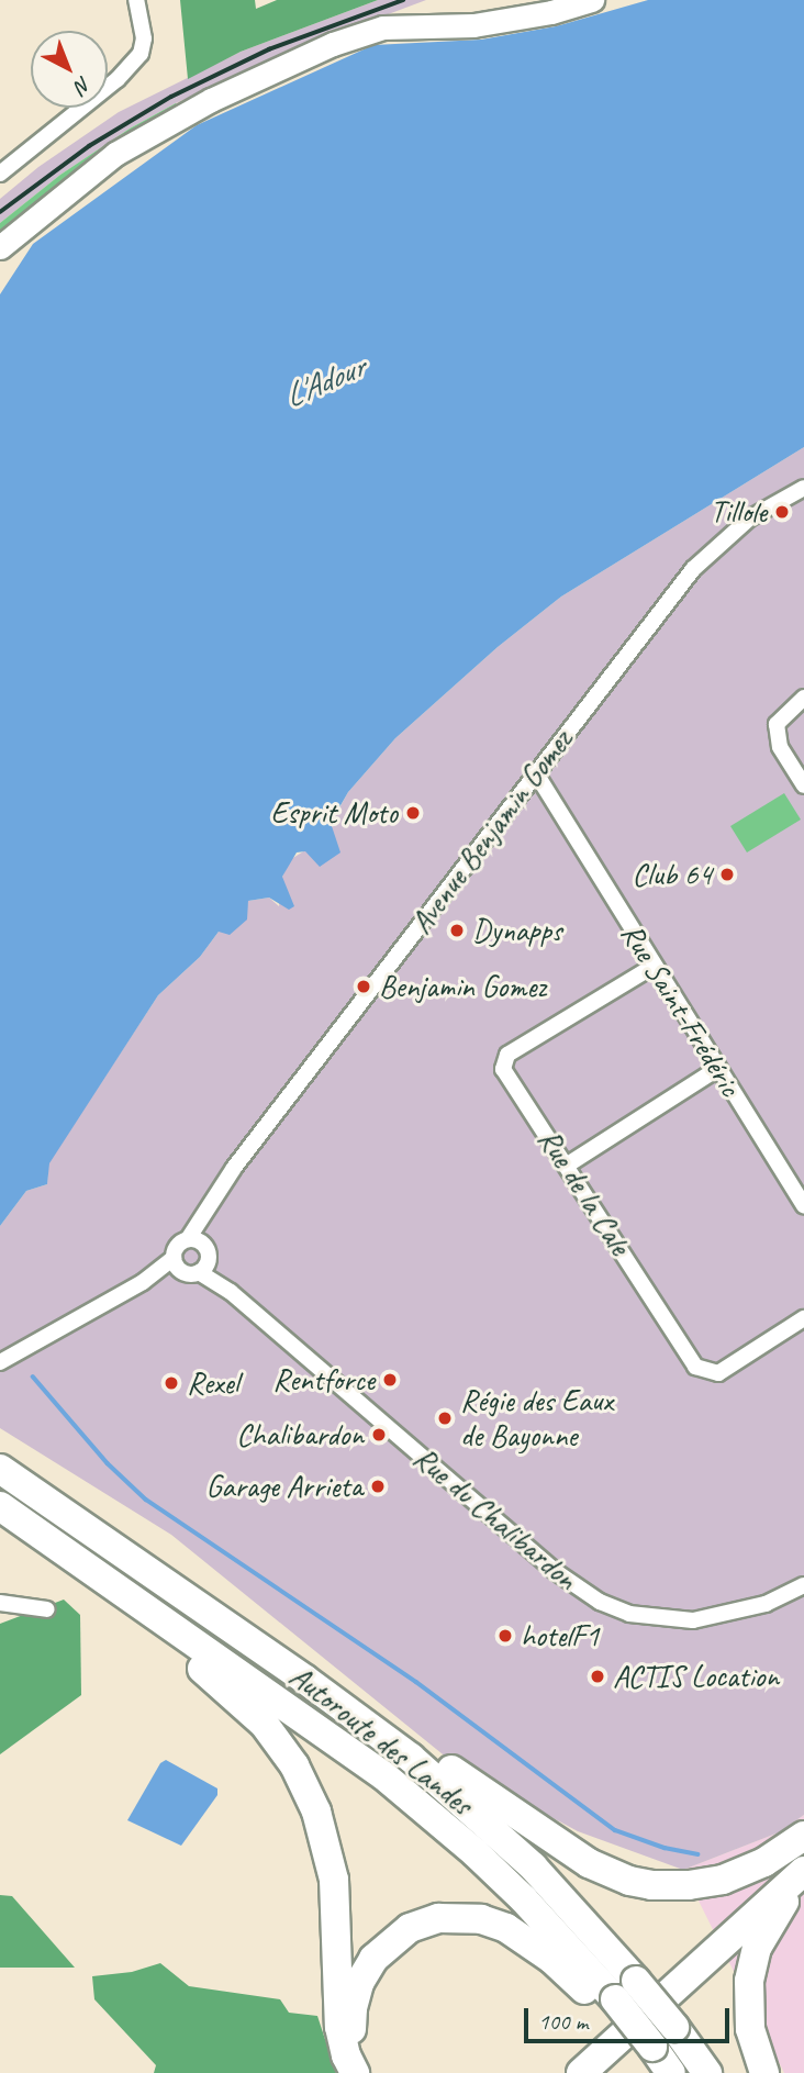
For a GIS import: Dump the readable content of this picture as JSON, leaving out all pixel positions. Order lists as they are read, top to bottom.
{
  "streets": {
    "highway": ["Autoroute des Landes"],
    "street": [
      "Avenue Benjamin Gomez",
      "Rue Saint-Frédéric",
      "Rue de la Cale",
      "Rue du Chalibardon"
    ]
  },
  "crossings": [
    ["Avenue Benjamin Gomez", "Rue Saint-Frédéric"],
    ["Rue Saint-Frédéric", "Rue de la Cale"]
  ],
  "water": ["L'Adour"],
  "places": [
    "Tillole",
    "Esprit Moto",
    "Club 64",
    "Dynapps",
    "Benjamin Gomez",
    "Rentforce",
    "Rexel",
    "Régie des Eaux de Bayonne",
    "Chalibardon",
    "Garage Arrieta",
    "hotelF1",
    "ACTIS Location"
  ],
  "scale_bar": "100 m",
  "north": "bottom right"
}
